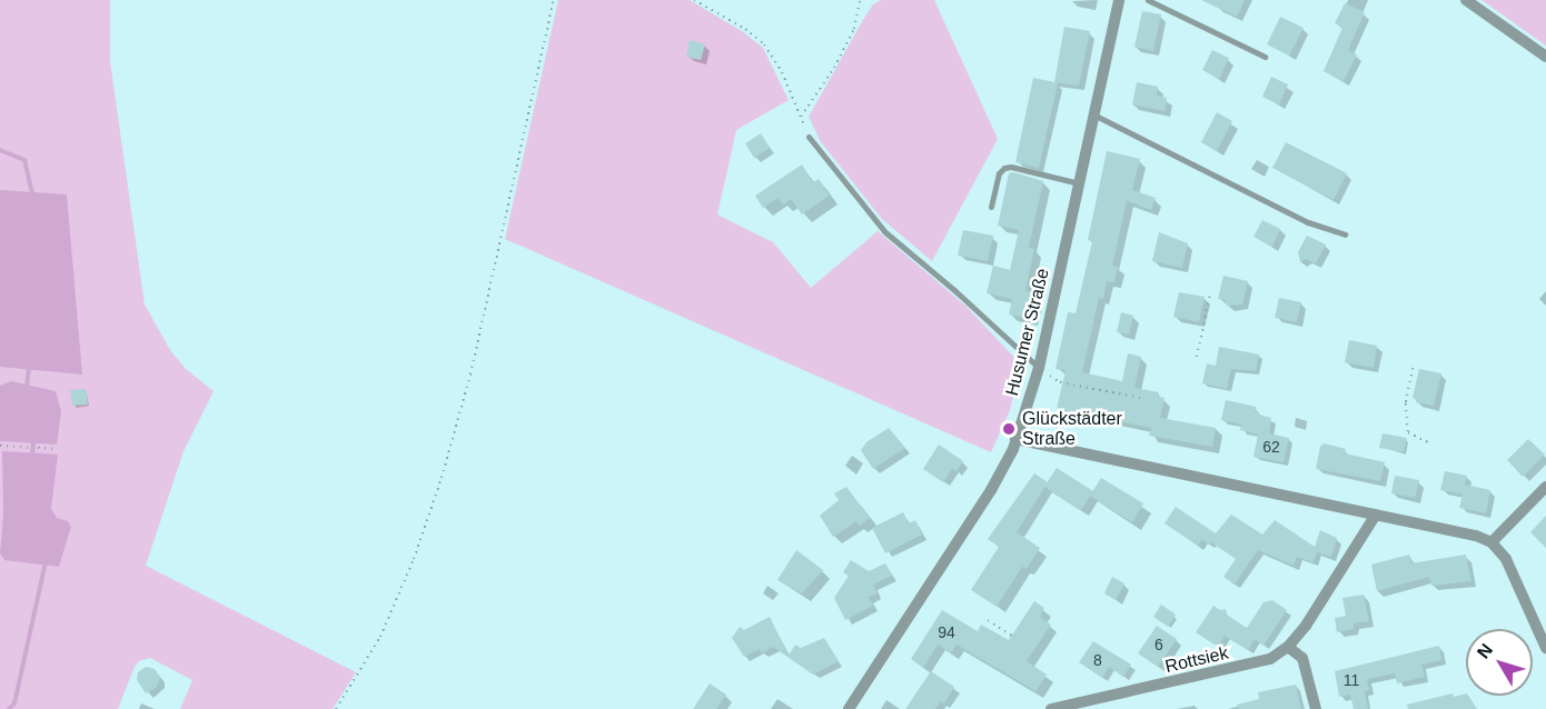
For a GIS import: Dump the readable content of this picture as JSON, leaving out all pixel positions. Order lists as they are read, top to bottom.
{
  "streets": {
    "street": ["Husumer Straße", "Rottsiek"]
  },
  "places": ["Glückstädter Straße"],
  "house_numbers": [
    "62",
    "94",
    "6",
    "8",
    "11"
  ],
  "north": "top left"
}
